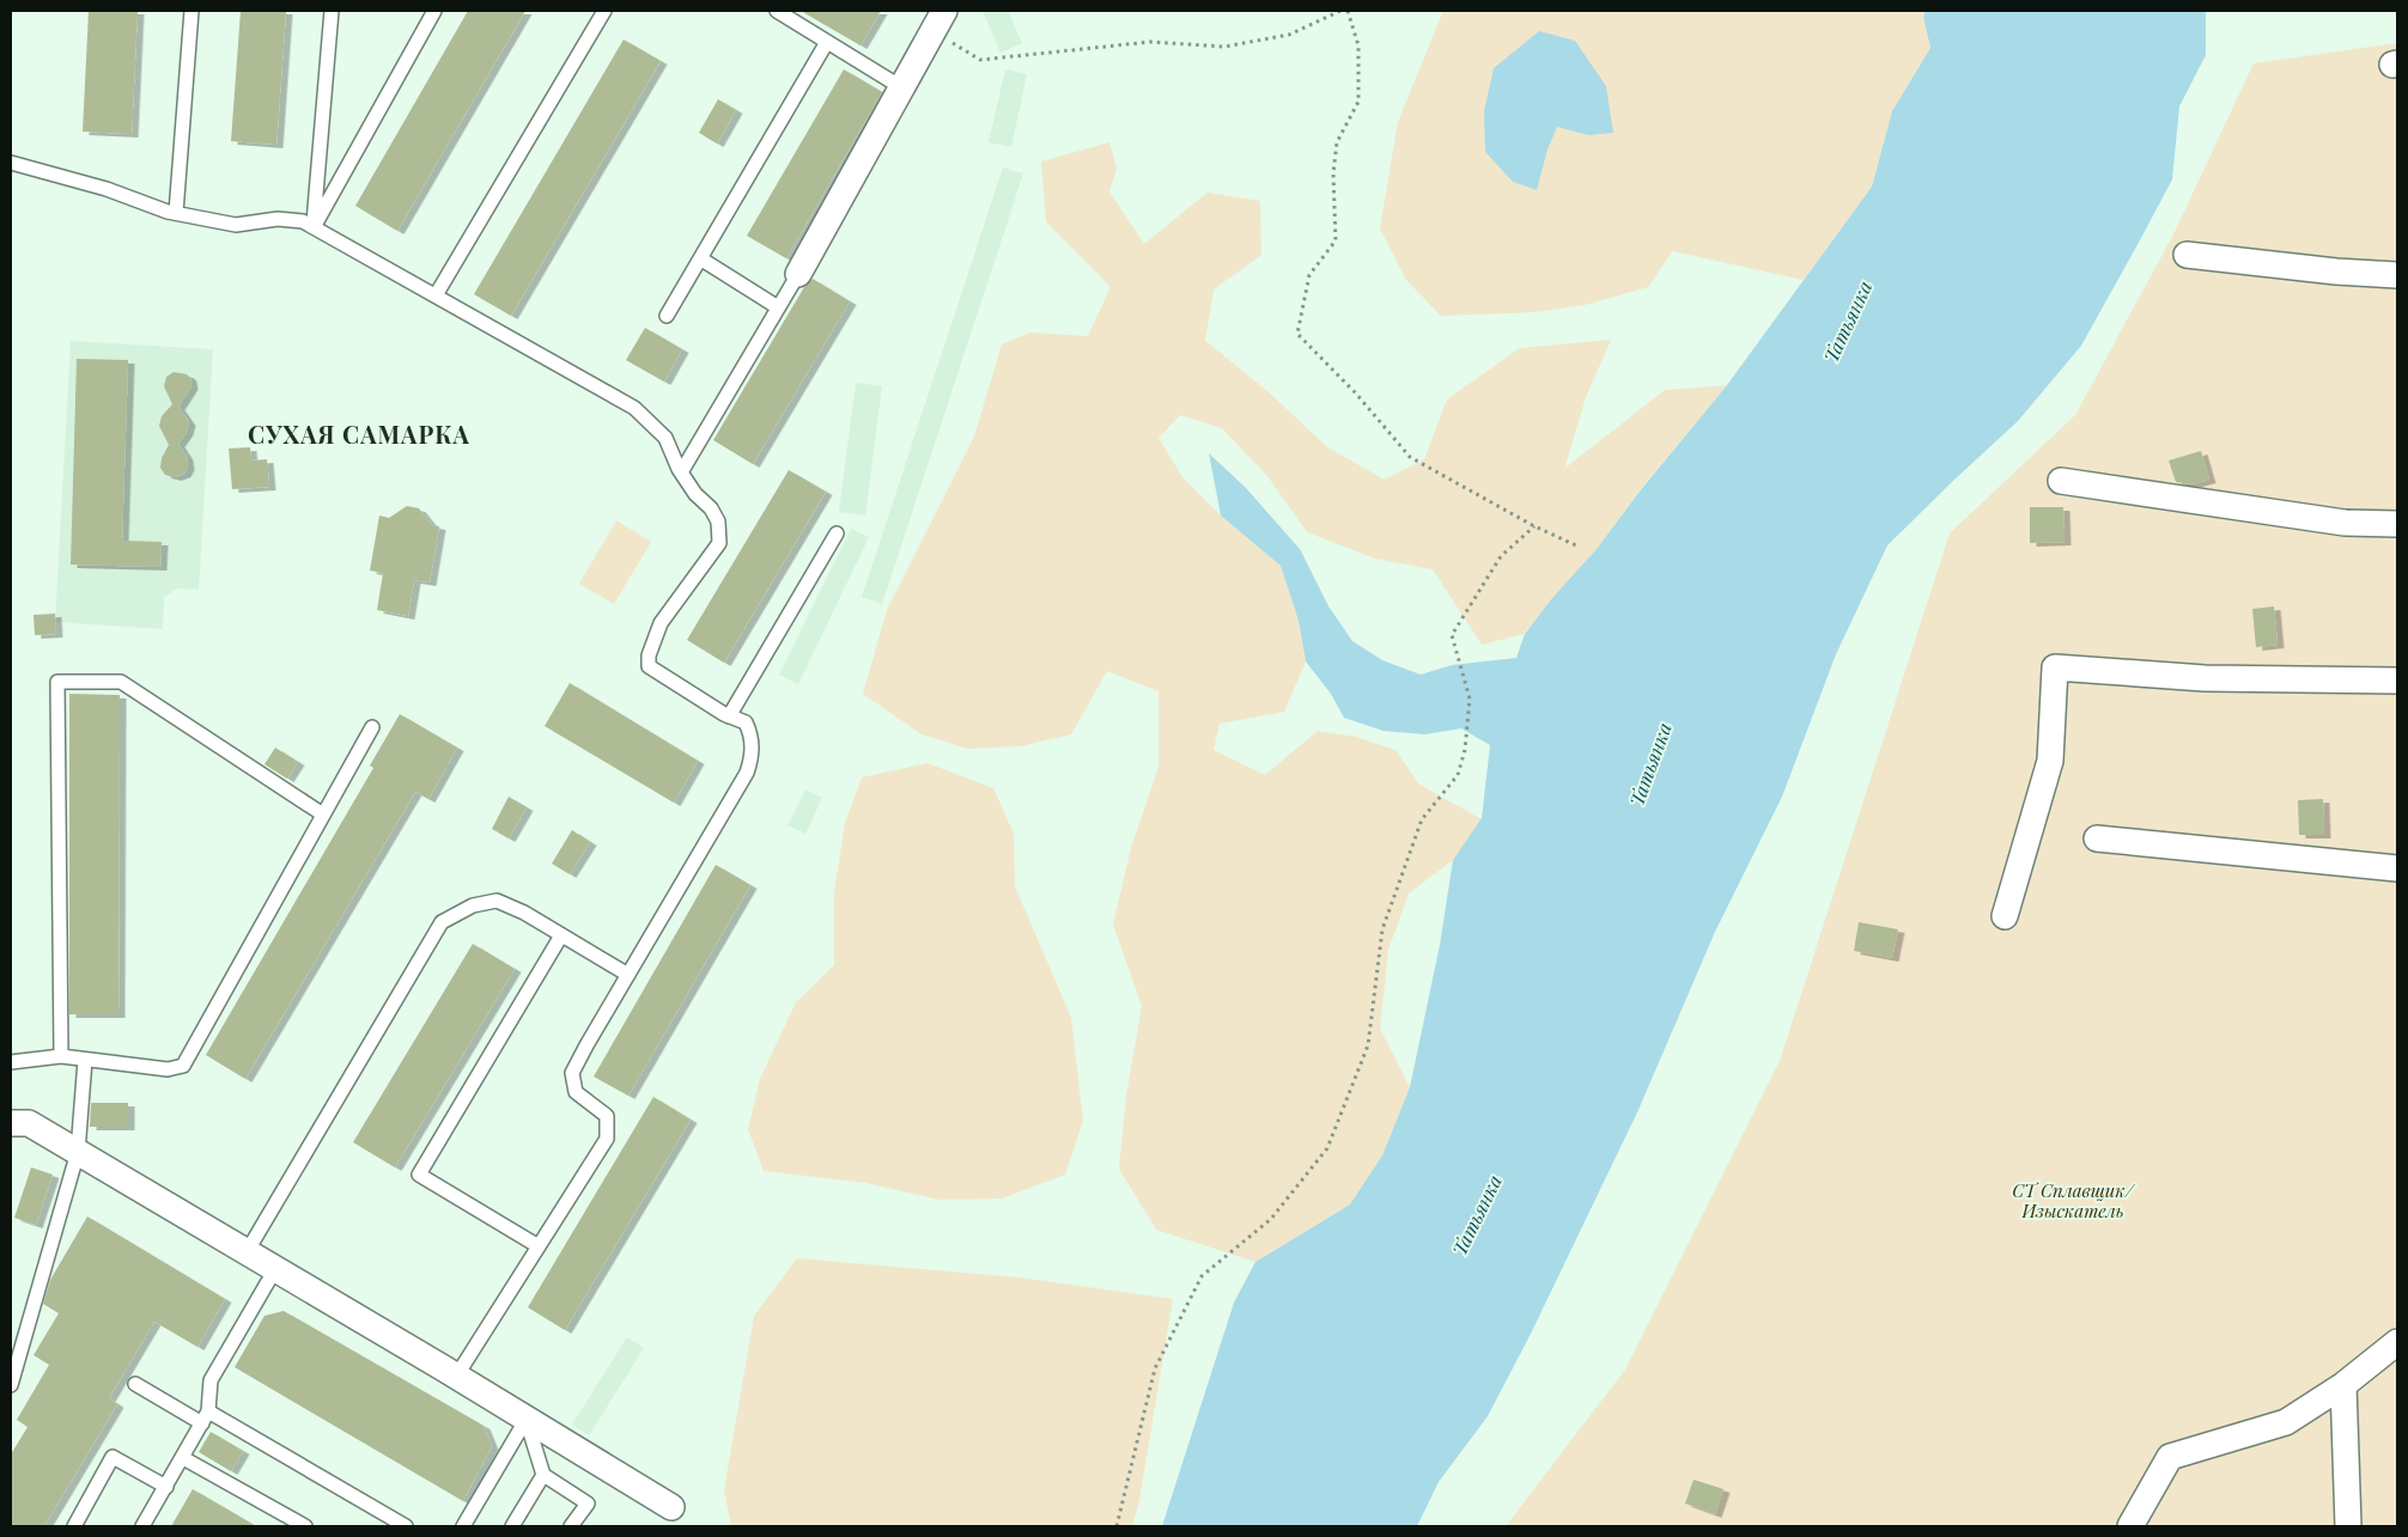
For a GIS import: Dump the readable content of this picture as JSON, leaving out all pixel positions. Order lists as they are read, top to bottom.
{
  "districts": ["СУХАЯ САМАРКА"],
  "water": ["Татьянка"],
  "parks": ["СТ Сплавщик/ Изыскатель"]
}
